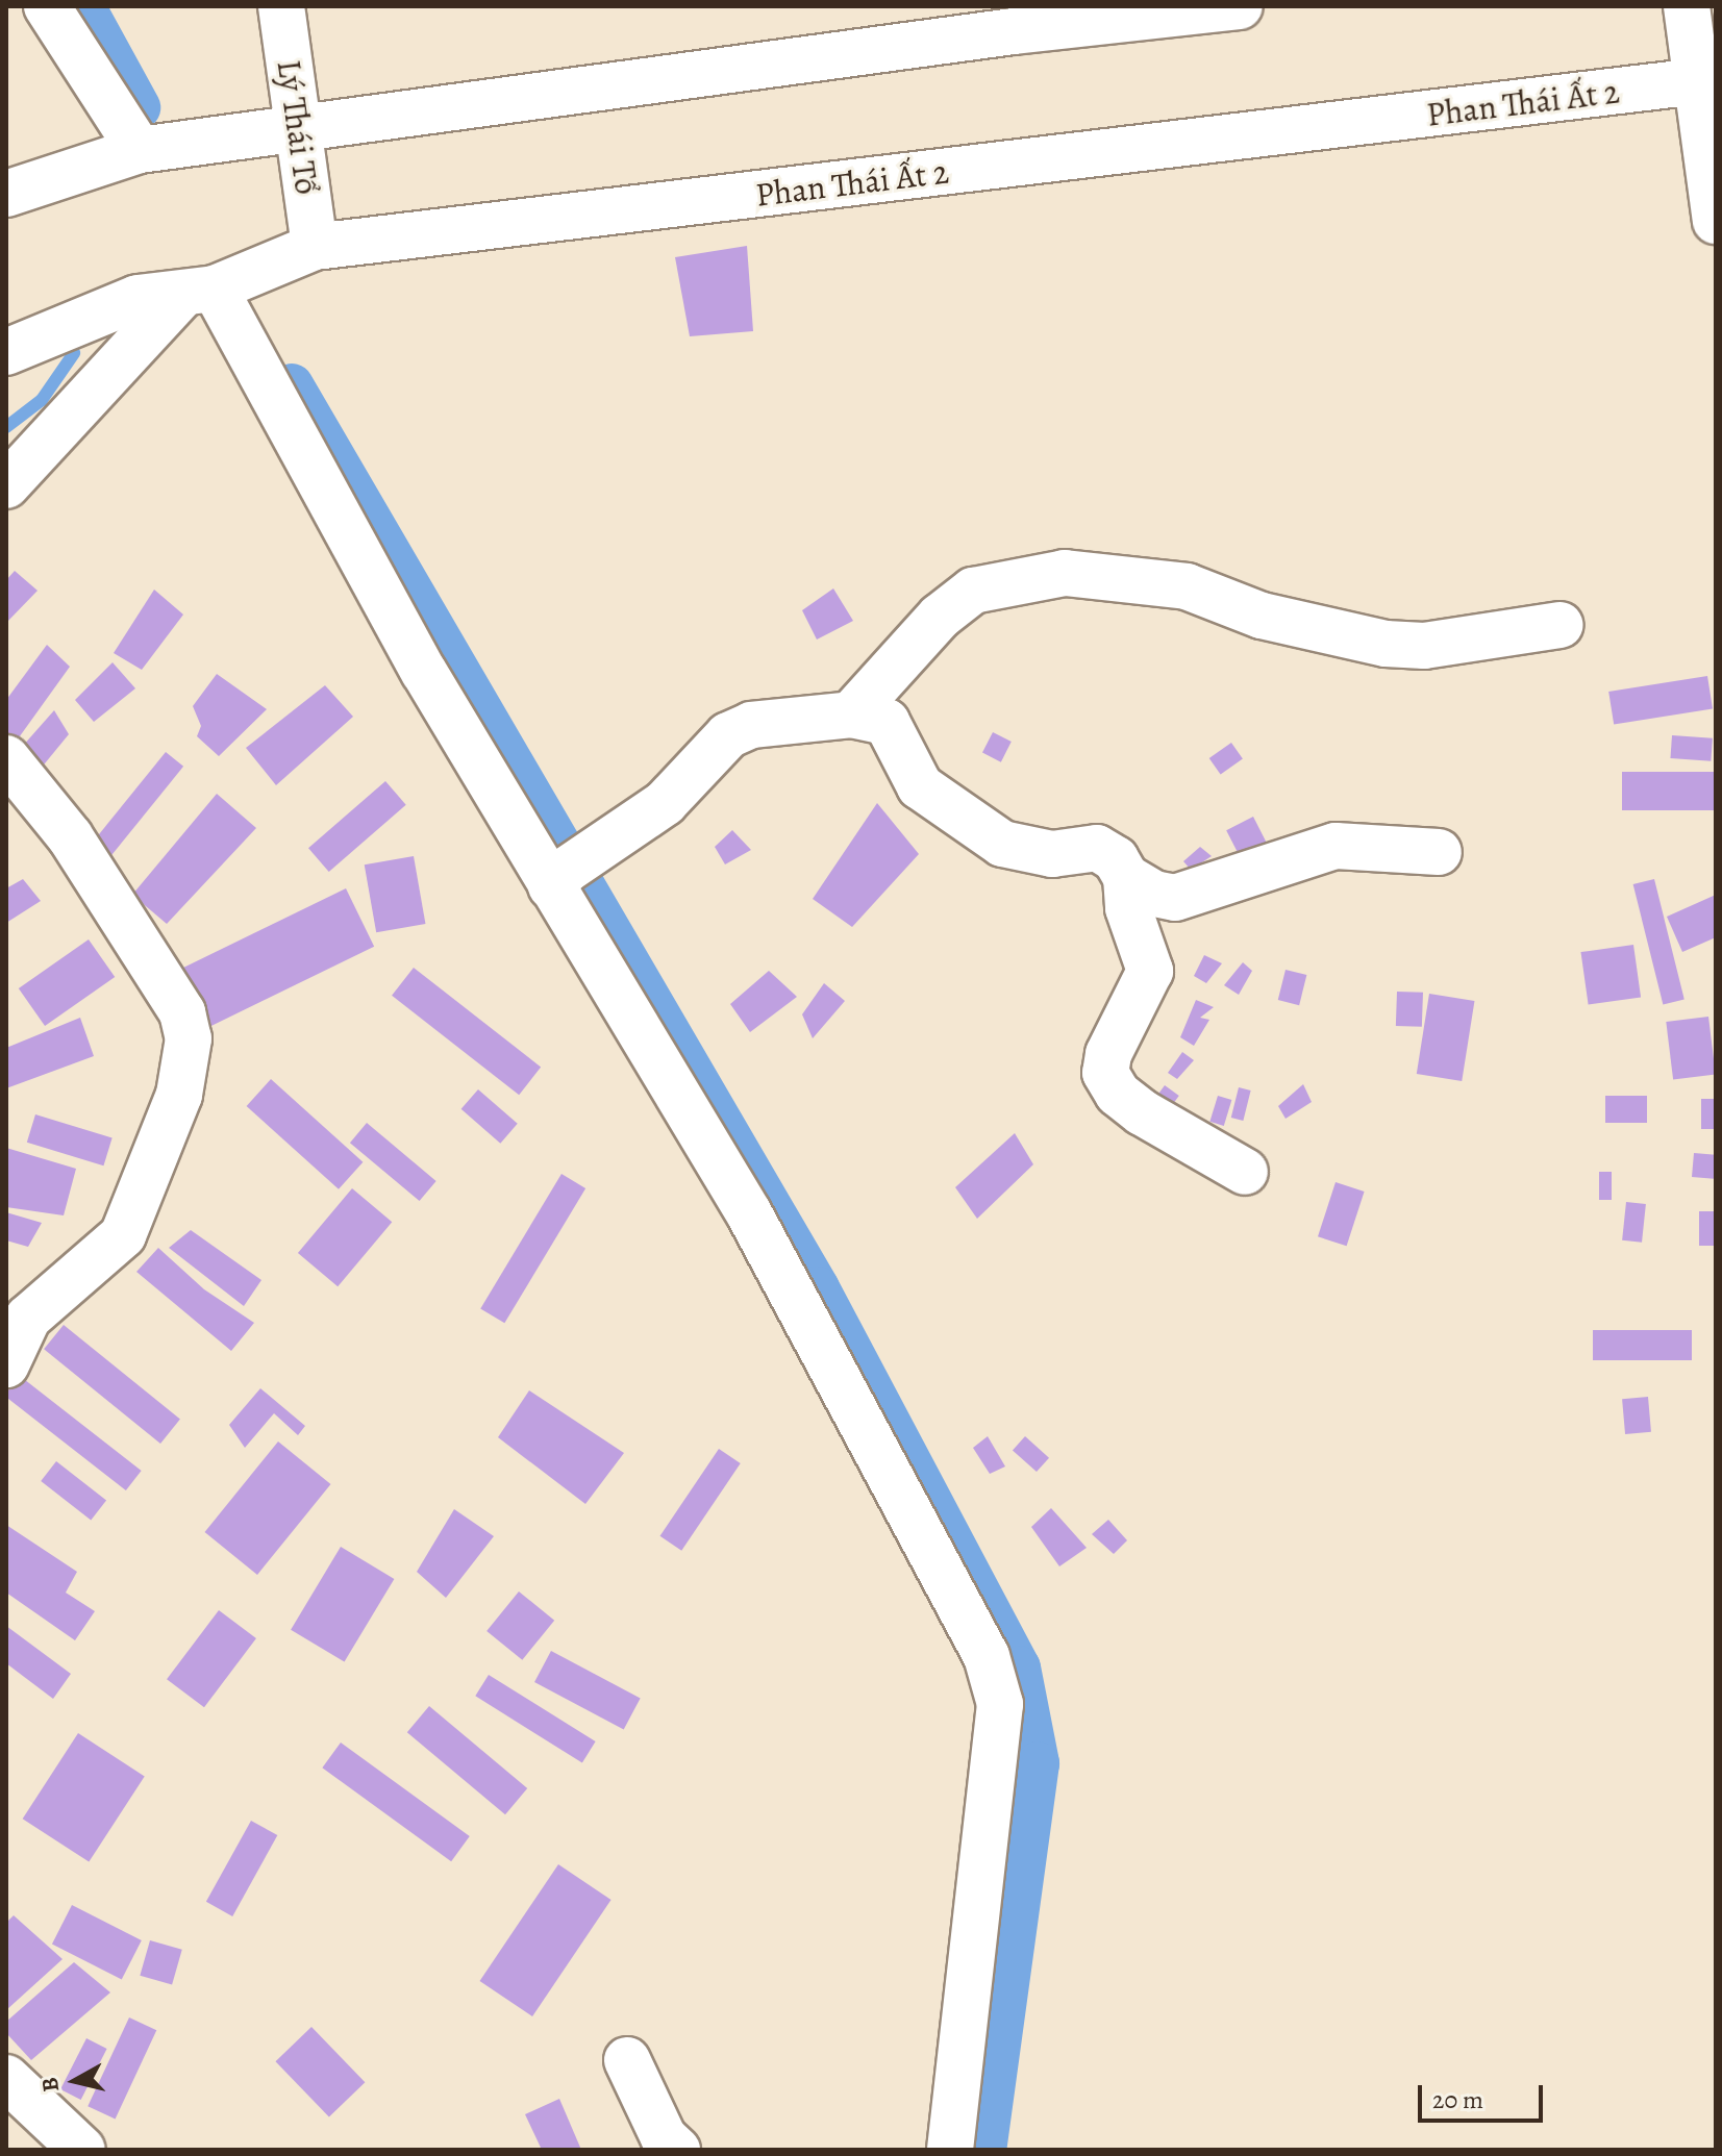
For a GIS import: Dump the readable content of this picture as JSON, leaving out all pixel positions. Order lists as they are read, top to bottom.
{
  "streets": {
    "street": ["Phan Thái Ất 2", "Lý Thái Tổ"]
  },
  "crossings": [
    ["Phan Thái Ất 2", "Lý Thái Tổ"]
  ],
  "scale_bar": "20 m",
  "north": "left"
}
